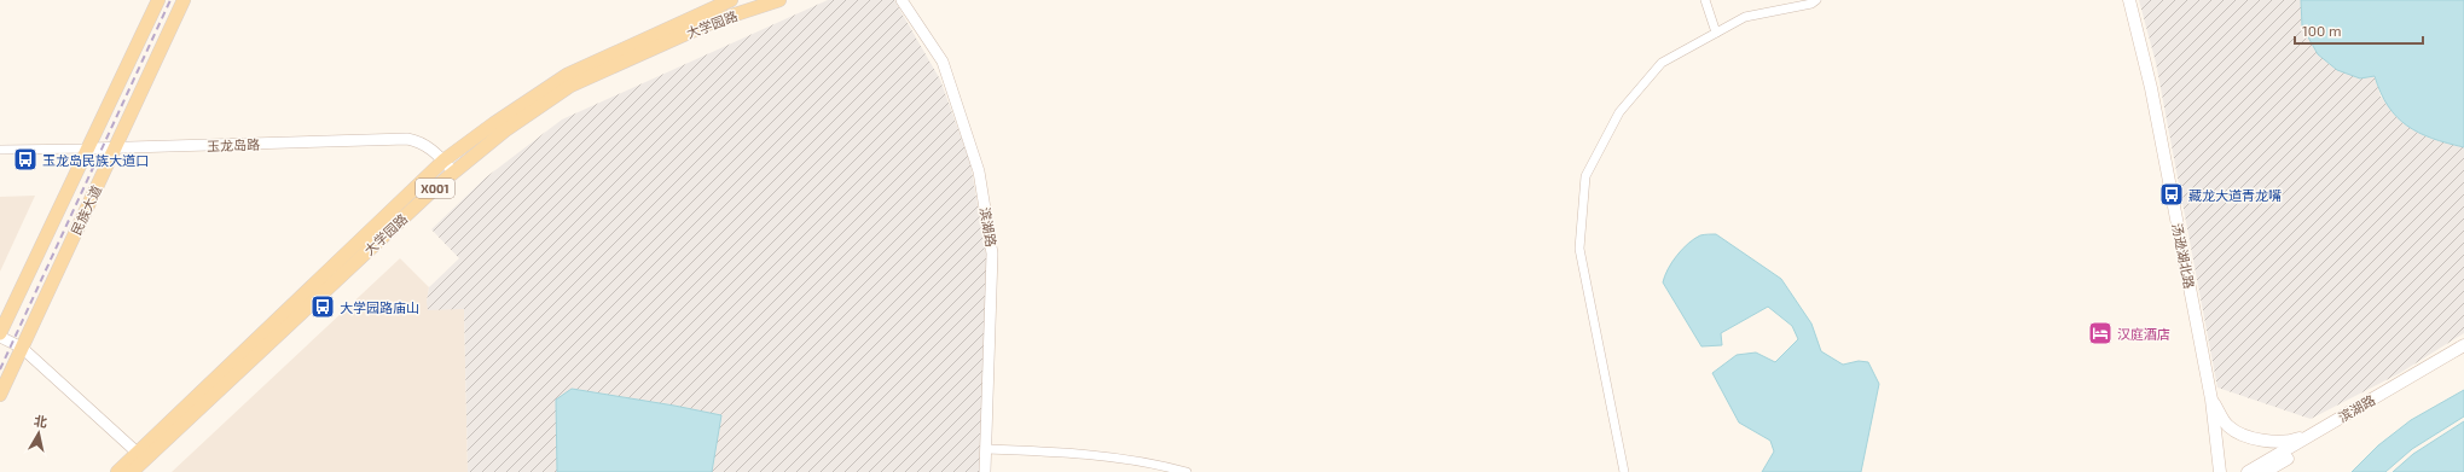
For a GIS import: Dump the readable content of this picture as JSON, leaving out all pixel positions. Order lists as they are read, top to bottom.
{
  "streets": {
    "main road": [
      "大学园路",
      "X001",
      "民族大道",
      "滨湖路",
      "汤逊湖北路"
    ],
    "street": ["玉龙岛路"]
  },
  "crossings": [
    ["大学园路", "玉龙岛路"],
    ["玉龙岛路", "民族大道"],
    ["滨湖路", "汤逊湖北路"]
  ],
  "places": {
    "bus stop": ["玉龙岛民族大道口", "藏龙大道青龙嘴", "大学园路庙山"],
    "hotel": ["汉庭酒店"]
  },
  "scale_bar": "100 m",
  "north": "top"
}
